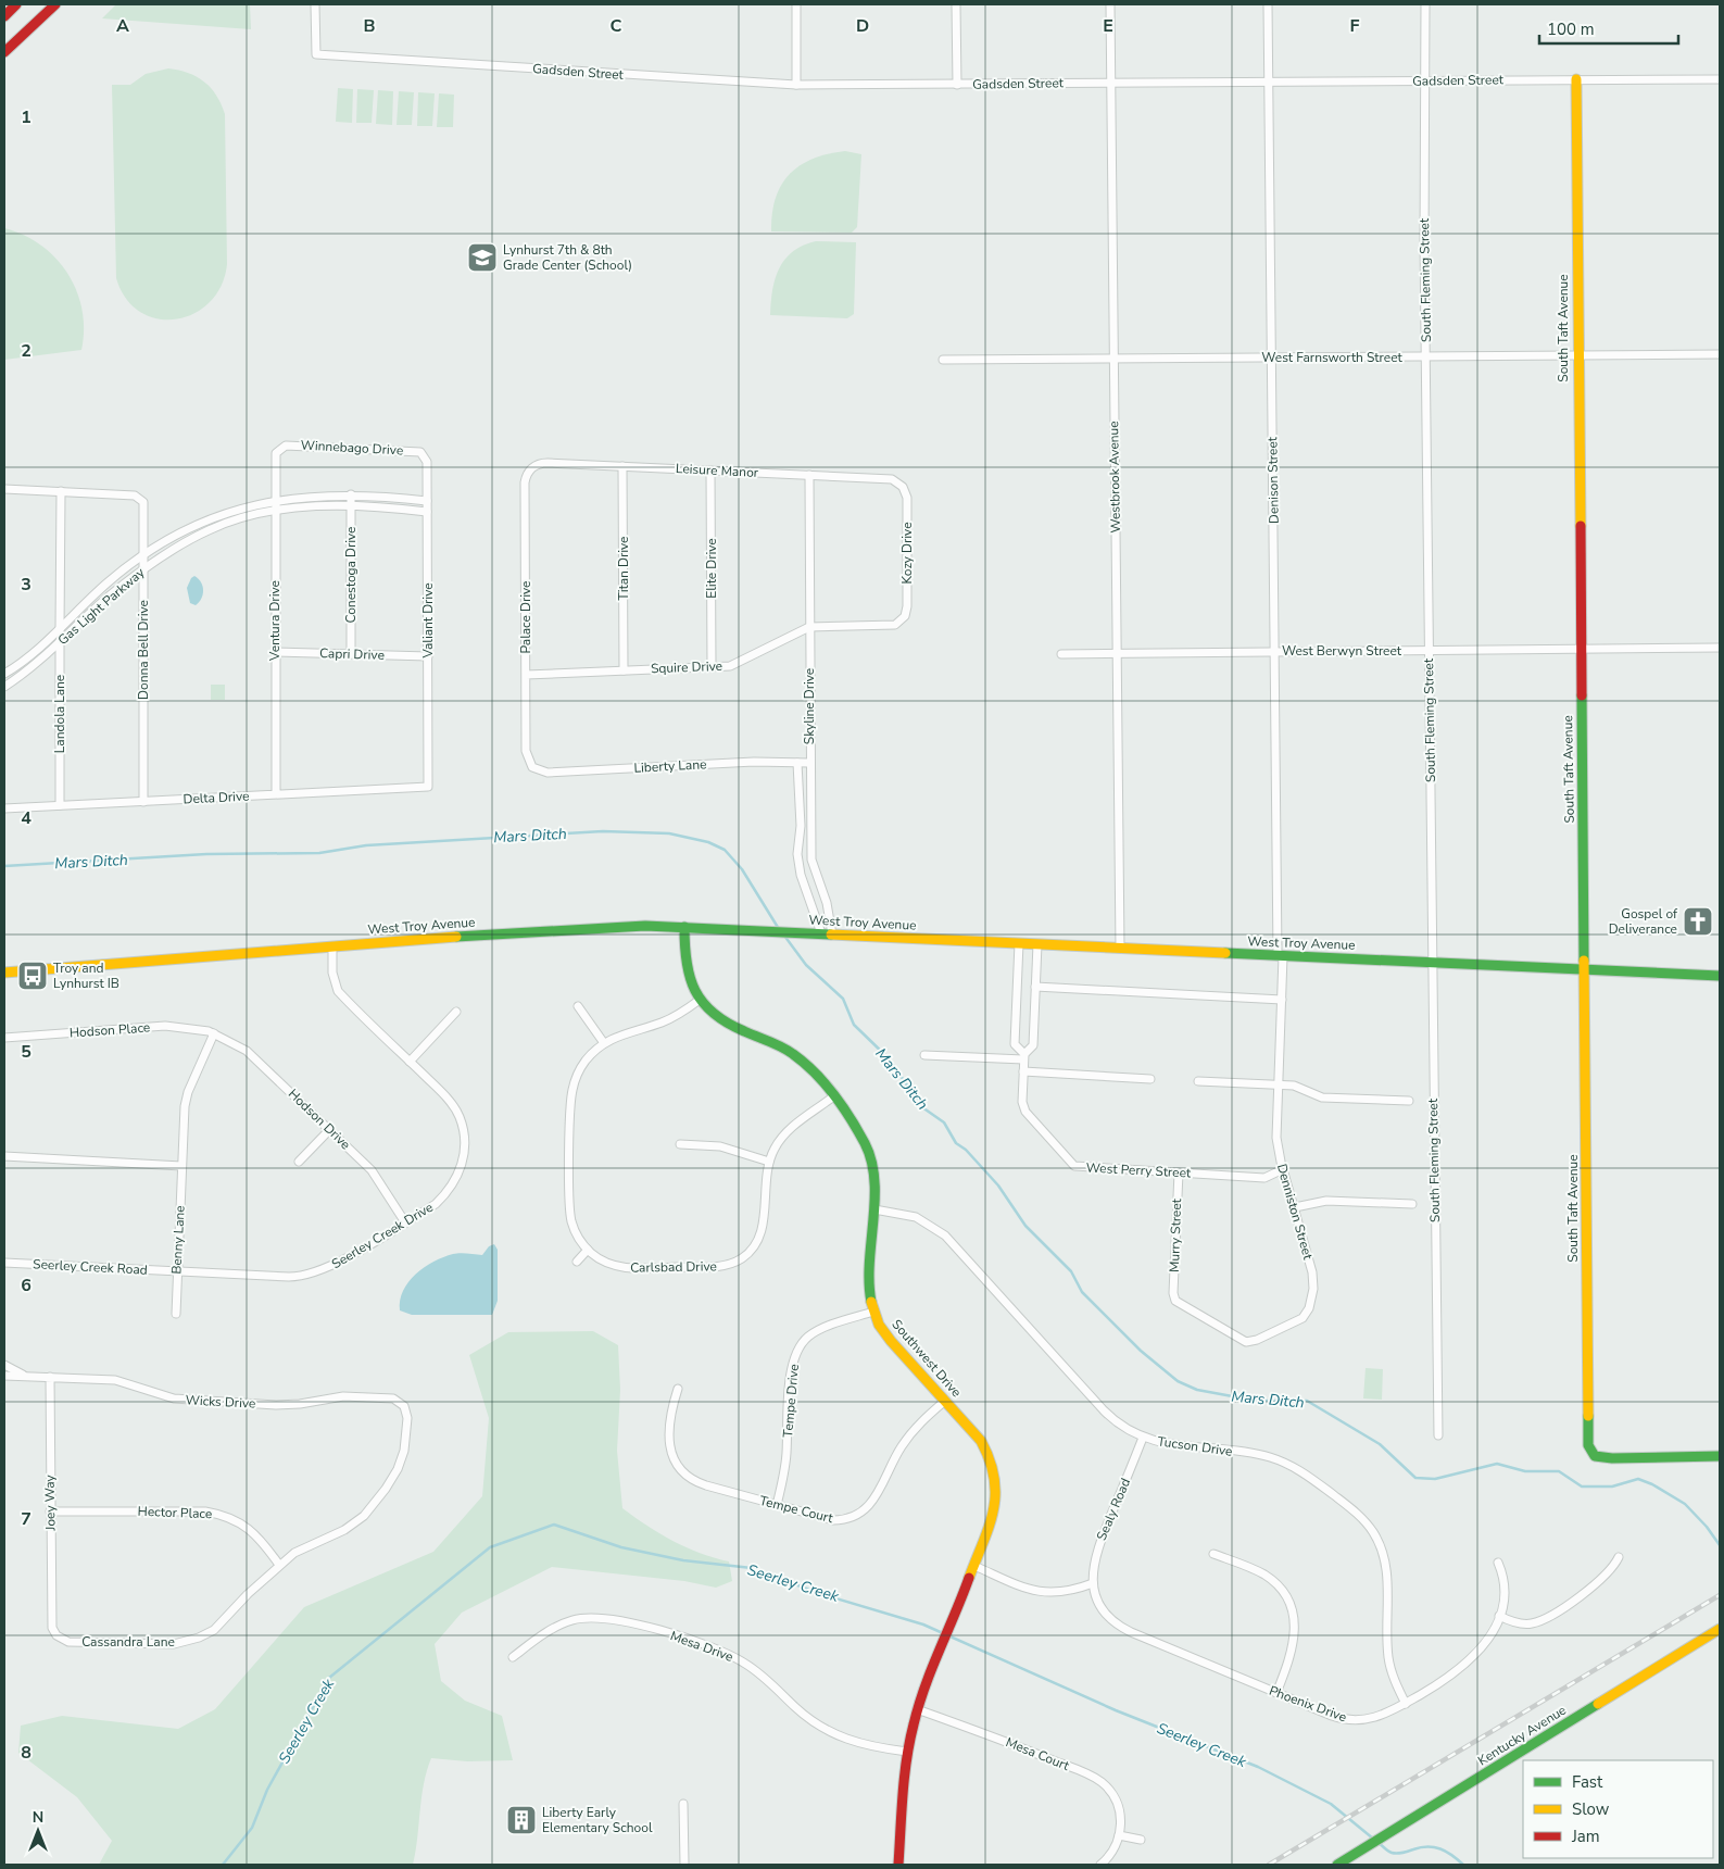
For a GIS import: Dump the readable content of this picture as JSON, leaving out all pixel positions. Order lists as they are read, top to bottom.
{
  "streets": {
    "main road": [
      "South Taft Avenue",
      "West Troy Avenue",
      "Southwest Drive",
      "Kentucky Avenue"
    ],
    "street": [
      "Gadsden Street",
      "South Fleming Street",
      "West Farnsworth Street",
      "Winnebago Drive",
      "Leisure Manor",
      "Westbrook Avenue",
      "Denison Street",
      "Kozy Drive",
      "Titan Drive",
      "Elite Drive",
      "Conestoga Drive",
      "Gas Light Parkway",
      "Palace Drive",
      "Ventura Drive",
      "Valiant Drive",
      "Donna Bell Drive",
      "West Berwyn Street",
      "Capri Drive",
      "Squire Drive",
      "Skyline Drive",
      "Landola Lane",
      "Liberty Lane",
      "Delta Drive",
      "Hodson Place",
      "Hodson Drive",
      "West Perry Street",
      "Denniston Street",
      "Seerley Creek Drive",
      "Murry Street",
      "Benny Lane",
      "Seerley Creek Road",
      "Carlsbad Drive",
      "Tempe Drive",
      "Wicks Drive",
      "Tucson Drive",
      "Joey Way",
      "Tempe Court",
      "Sealy Road",
      "Hector Place",
      "Cassandra Lane",
      "Mesa Drive",
      "Phoenix Drive",
      "Mesa Court"
    ]
  },
  "crossings": [
    ["Gadsden Street", "South Fleming Street"],
    ["Gadsden Street", "South Taft Avenue"],
    ["Gadsden Street", "Westbrook Avenue"],
    ["Gadsden Street", "Denison Street"],
    ["South Fleming Street", "West Farnsworth Street"],
    ["South Fleming Street", "West Berwyn Street"],
    ["South Fleming Street", "West Troy Avenue"],
    ["South Taft Avenue", "West Farnsworth Street"],
    ["South Taft Avenue", "West Berwyn Street"],
    ["South Taft Avenue", "West Troy Avenue"],
    ["West Farnsworth Street", "Westbrook Avenue"],
    ["West Farnsworth Street", "Denison Street"],
    ["Winnebago Drive", "Ventura Drive"],
    ["Winnebago Drive", "Valiant Drive"],
    ["Leisure Manor", "Kozy Drive"],
    ["Leisure Manor", "Titan Drive"],
    ["Leisure Manor", "Elite Drive"],
    ["Leisure Manor", "Palace Drive"],
    ["Leisure Manor", "Skyline Drive"],
    ["Westbrook Avenue", "West Berwyn Street"],
    ["Westbrook Avenue", "West Troy Avenue"],
    ["Denison Street", "West Berwyn Street"],
    ["Denison Street", "West Troy Avenue"],
    ["Denison Street", "Denniston Street"],
    ["Kozy Drive", "Squire Drive"],
    ["Titan Drive", "Squire Drive"],
    ["Elite Drive", "Squire Drive"],
    ["Conestoga Drive", "Gas Light Parkway"],
    ["Conestoga Drive", "Capri Drive"],
    ["Gas Light Parkway", "Ventura Drive"],
    ["Gas Light Parkway", "Valiant Drive"],
    ["Gas Light Parkway", "Donna Bell Drive"],
    ["Gas Light Parkway", "Landola Lane"],
    ["Palace Drive", "Squire Drive"],
    ["Palace Drive", "Liberty Lane"],
    ["Ventura Drive", "Capri Drive"],
    ["Ventura Drive", "Delta Drive"],
    ["Valiant Drive", "Capri Drive"],
    ["Valiant Drive", "Delta Drive"],
    ["Donna Bell Drive", "Landola Lane"],
    ["Donna Bell Drive", "Delta Drive"],
    ["Squire Drive", "Skyline Drive"],
    ["Skyline Drive", "Liberty Lane"],
    ["Skyline Drive", "West Troy Avenue"],
    ["Landola Lane", "Delta Drive"],
    ["West Troy Avenue", "West Perry Street"],
    ["West Troy Avenue", "Denniston Street"],
    ["West Troy Avenue", "Seerley Creek Drive"],
    ["West Troy Avenue", "Southwest Drive"],
    ["Hodson Place", "Hodson Drive"],
    ["Hodson Place", "Benny Lane"],
    ["Hodson Drive", "Seerley Creek Drive"],
    ["Hodson Drive", "Benny Lane"],
    ["West Perry Street", "Denniston Street"],
    ["West Perry Street", "Murry Street"],
    ["Denniston Street", "Murry Street"],
    ["Seerley Creek Drive", "Benny Lane"],
    ["Seerley Creek Drive", "Seerley Creek Road"],
    ["Benny Lane", "Seerley Creek Road"],
    ["Carlsbad Drive", "Southwest Drive"],
    ["Southwest Drive", "Tempe Drive"],
    ["Southwest Drive", "Tucson Drive"],
    ["Southwest Drive", "Tempe Court"],
    ["Southwest Drive", "Mesa Drive"],
    ["Southwest Drive", "Mesa Court"],
    ["Tempe Drive", "Tempe Court"],
    ["Wicks Drive", "Joey Way"],
    ["Wicks Drive", "Hector Place"],
    ["Wicks Drive", "Cassandra Lane"],
    ["Tucson Drive", "Sealy Road"],
    ["Tucson Drive", "Phoenix Drive"],
    ["Joey Way", "Hector Place"],
    ["Joey Way", "Cassandra Lane"],
    ["Sealy Road", "Phoenix Drive"],
    ["Hector Place", "Cassandra Lane"]
  ],
  "water": ["Mars Ditch", "Seerley Creek"],
  "places": {
    "school or university": ["Lynhurst 7th & 8th Grade Center (School)"],
    "church": ["Gospel of Deliverance"],
    "bus stop": ["Troy and Lynhurst IB"],
    "building": ["Liberty Early Elementary School"]
  },
  "legend": ["Fast", "Slow", "Jam"],
  "scale_bar": "100 m",
  "north": "top",
  "grid": {
    "columns": [
      "A",
      "B",
      "C",
      "D",
      "E",
      "F"
    ],
    "rows": [
      "1",
      "2",
      "3",
      "4",
      "5",
      "6",
      "7",
      "8"
    ]
  }
}
